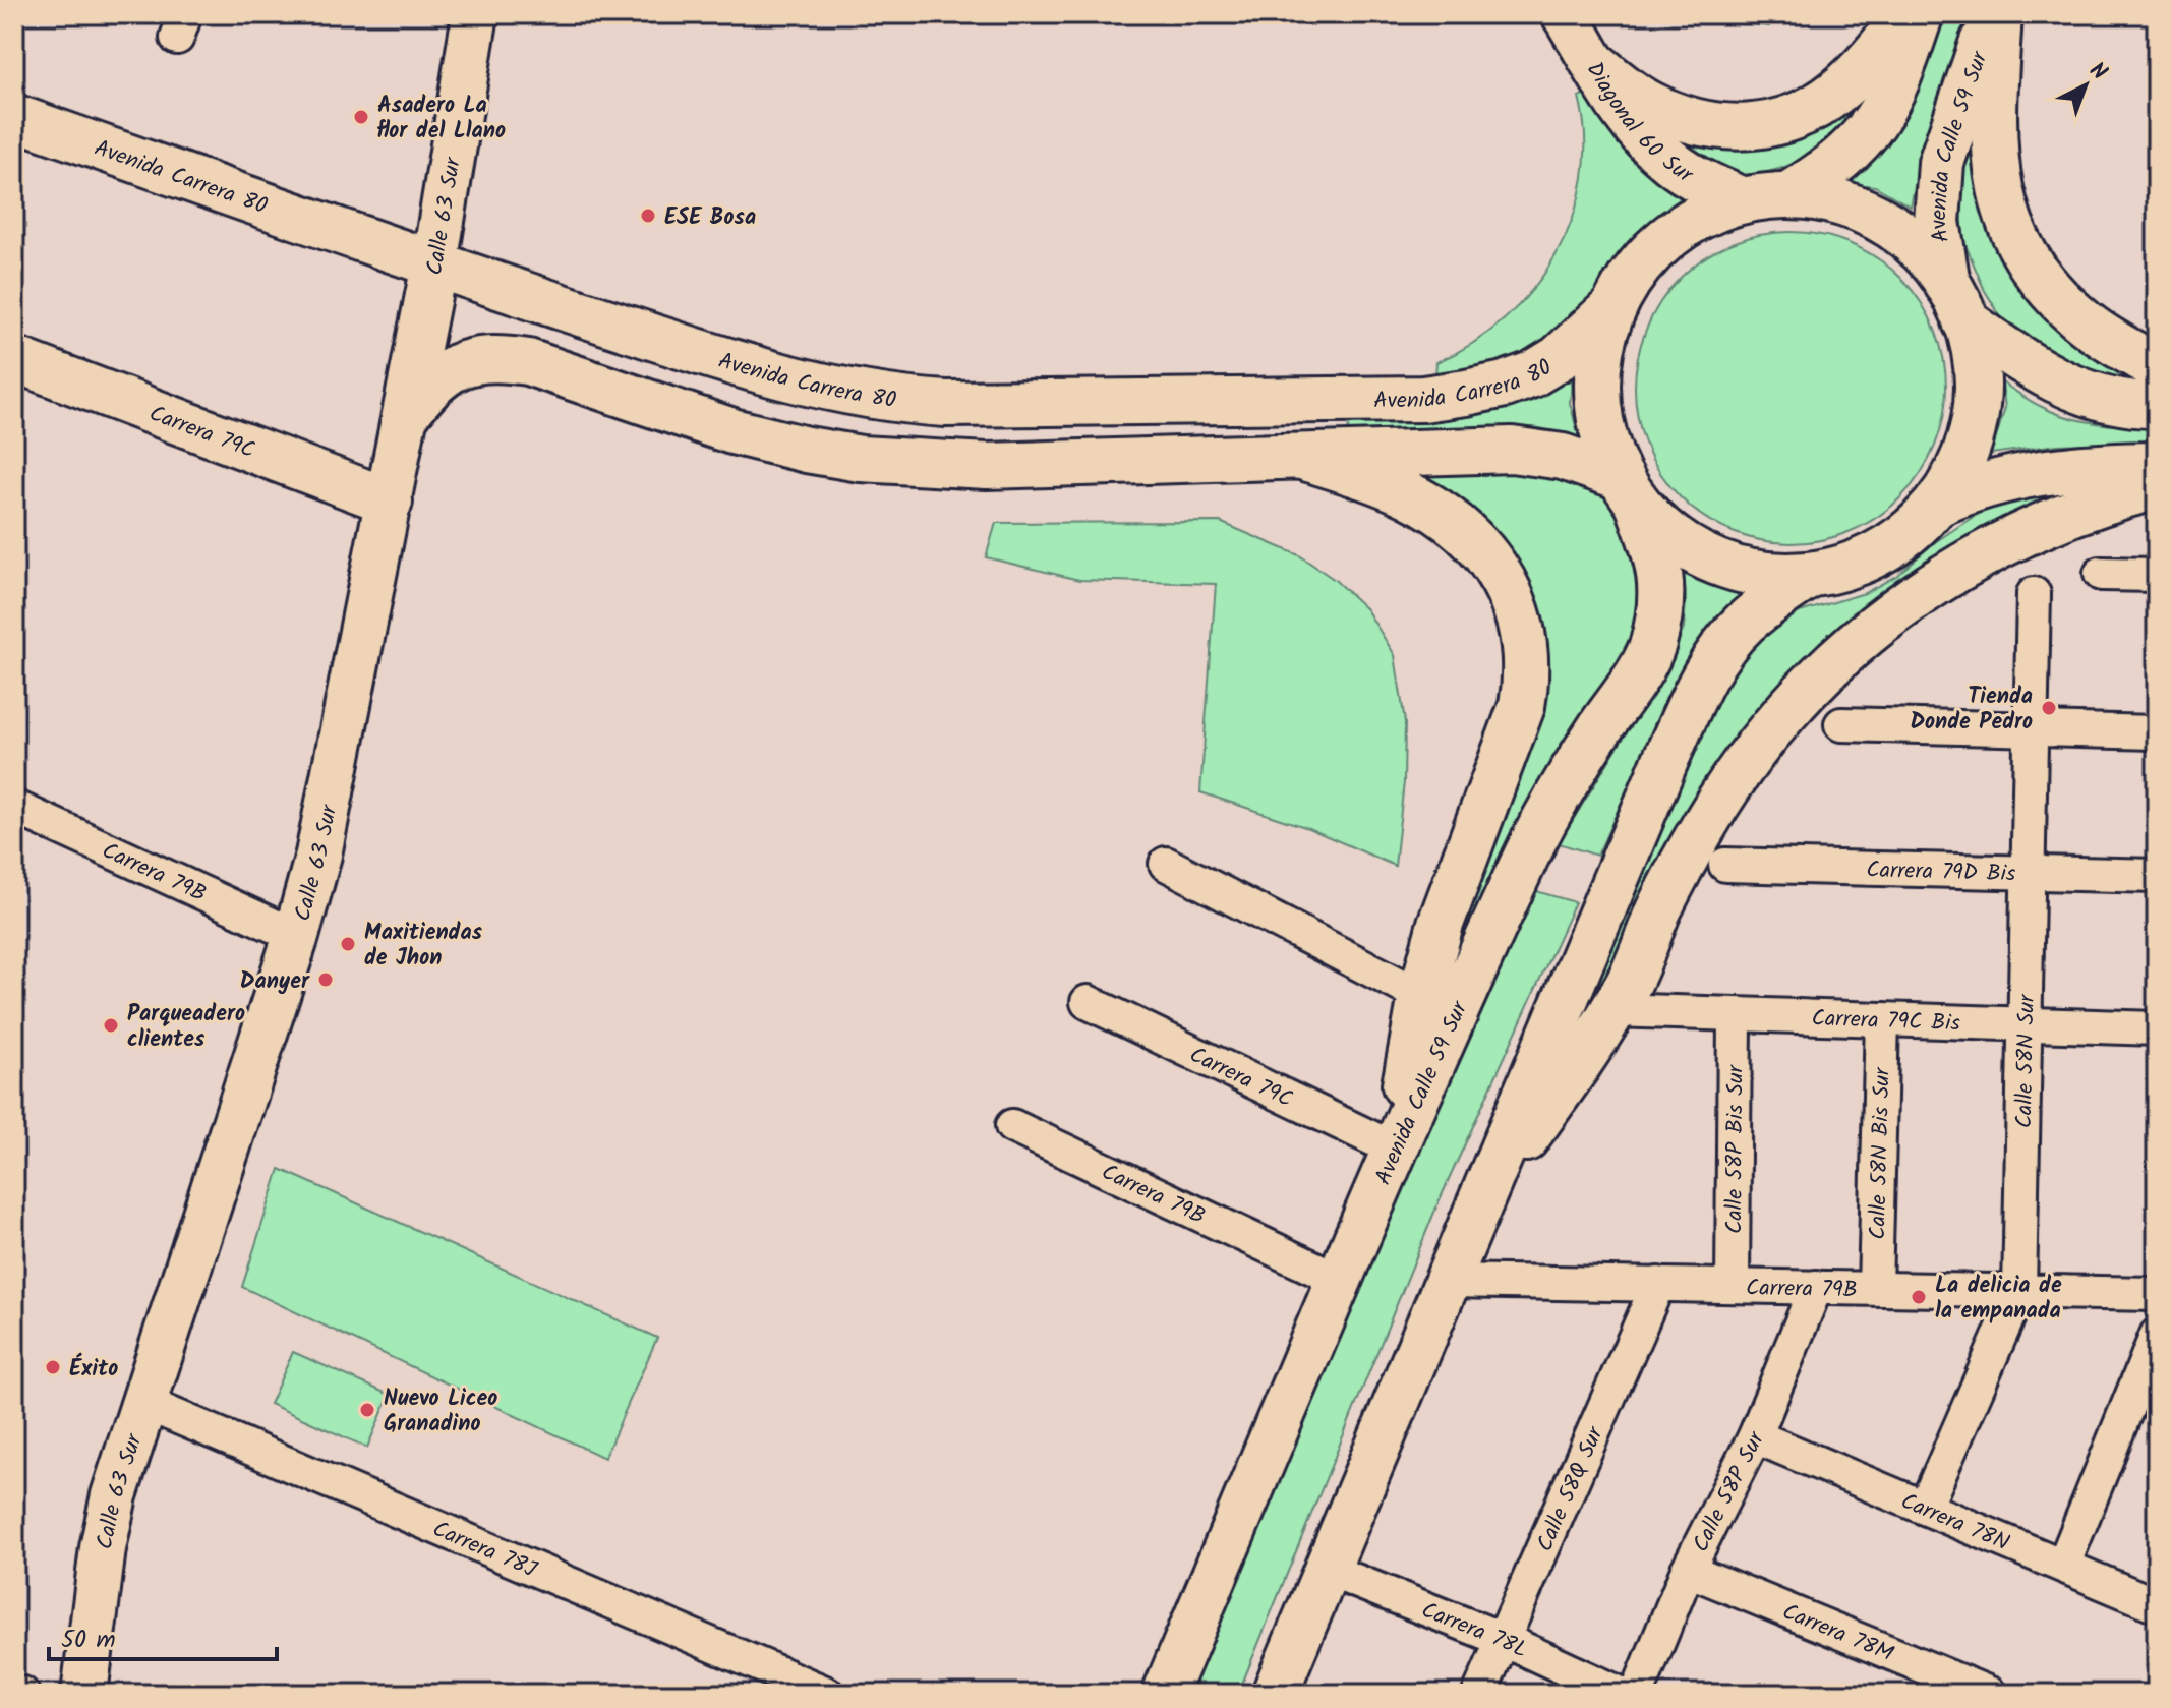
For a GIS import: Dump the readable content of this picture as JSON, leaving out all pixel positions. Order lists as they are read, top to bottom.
{
  "streets": {
    "main road": [
      "Diagonal 60 Sur",
      "Avenida Calle 59 Sur",
      "Avenida Carrera 80",
      "Calle 63 Sur",
      "Carrera 79C"
    ],
    "street": [
      "Carrera 79D Bis",
      "Carrera 79B",
      "Carrera 79C Bis",
      "Calle 58N Sur",
      "Calle 58P Bis Sur",
      "Calle 58N Bis Sur",
      "Calle 58Q Sur",
      "Calle 58P Sur",
      "Carrera 78N",
      "Carrera 78J",
      "Carrera 78L",
      "Carrera 78M"
    ]
  },
  "crossings": [
    ["Avenida Calle 59 Sur", "Avenida Carrera 80"],
    ["Avenida Calle 59 Sur", "Carrera 79C"],
    ["Avenida Calle 59 Sur", "Carrera 79B"],
    ["Avenida Carrera 80", "Calle 63 Sur"],
    ["Calle 63 Sur", "Carrera 79C"],
    ["Calle 63 Sur", "Carrera 79B"],
    ["Calle 63 Sur", "Carrera 78J"],
    ["Carrera 79D Bis", "Calle 58N Sur"],
    ["Carrera 79B", "Calle 58N Sur"],
    ["Carrera 79B", "Calle 58P Bis Sur"],
    ["Carrera 79B", "Calle 58N Bis Sur"],
    ["Carrera 79B", "Calle 58Q Sur"],
    ["Carrera 79B", "Calle 58P Sur"],
    ["Carrera 79C Bis", "Calle 58N Sur"],
    ["Carrera 79C Bis", "Calle 58P Bis Sur"],
    ["Carrera 79C Bis", "Calle 58N Bis Sur"],
    ["Calle 58N Sur", "Carrera 78N"],
    ["Calle 58Q Sur", "Carrera 78L"],
    ["Calle 58P Sur", "Carrera 78N"],
    ["Calle 58P Sur", "Carrera 78M"]
  ],
  "places": [
    "Asadero La flor del Llano",
    "ESE Bosa",
    "Tienda Donde Pedro",
    "Maxitiendas de Jhon",
    "Danyer",
    "Parqueadero clientes",
    "La delicia de la empanada",
    "Éxito",
    "Nuevo Liceo Granadino"
  ],
  "scale_bar": "50 m",
  "north": "top right"
}
